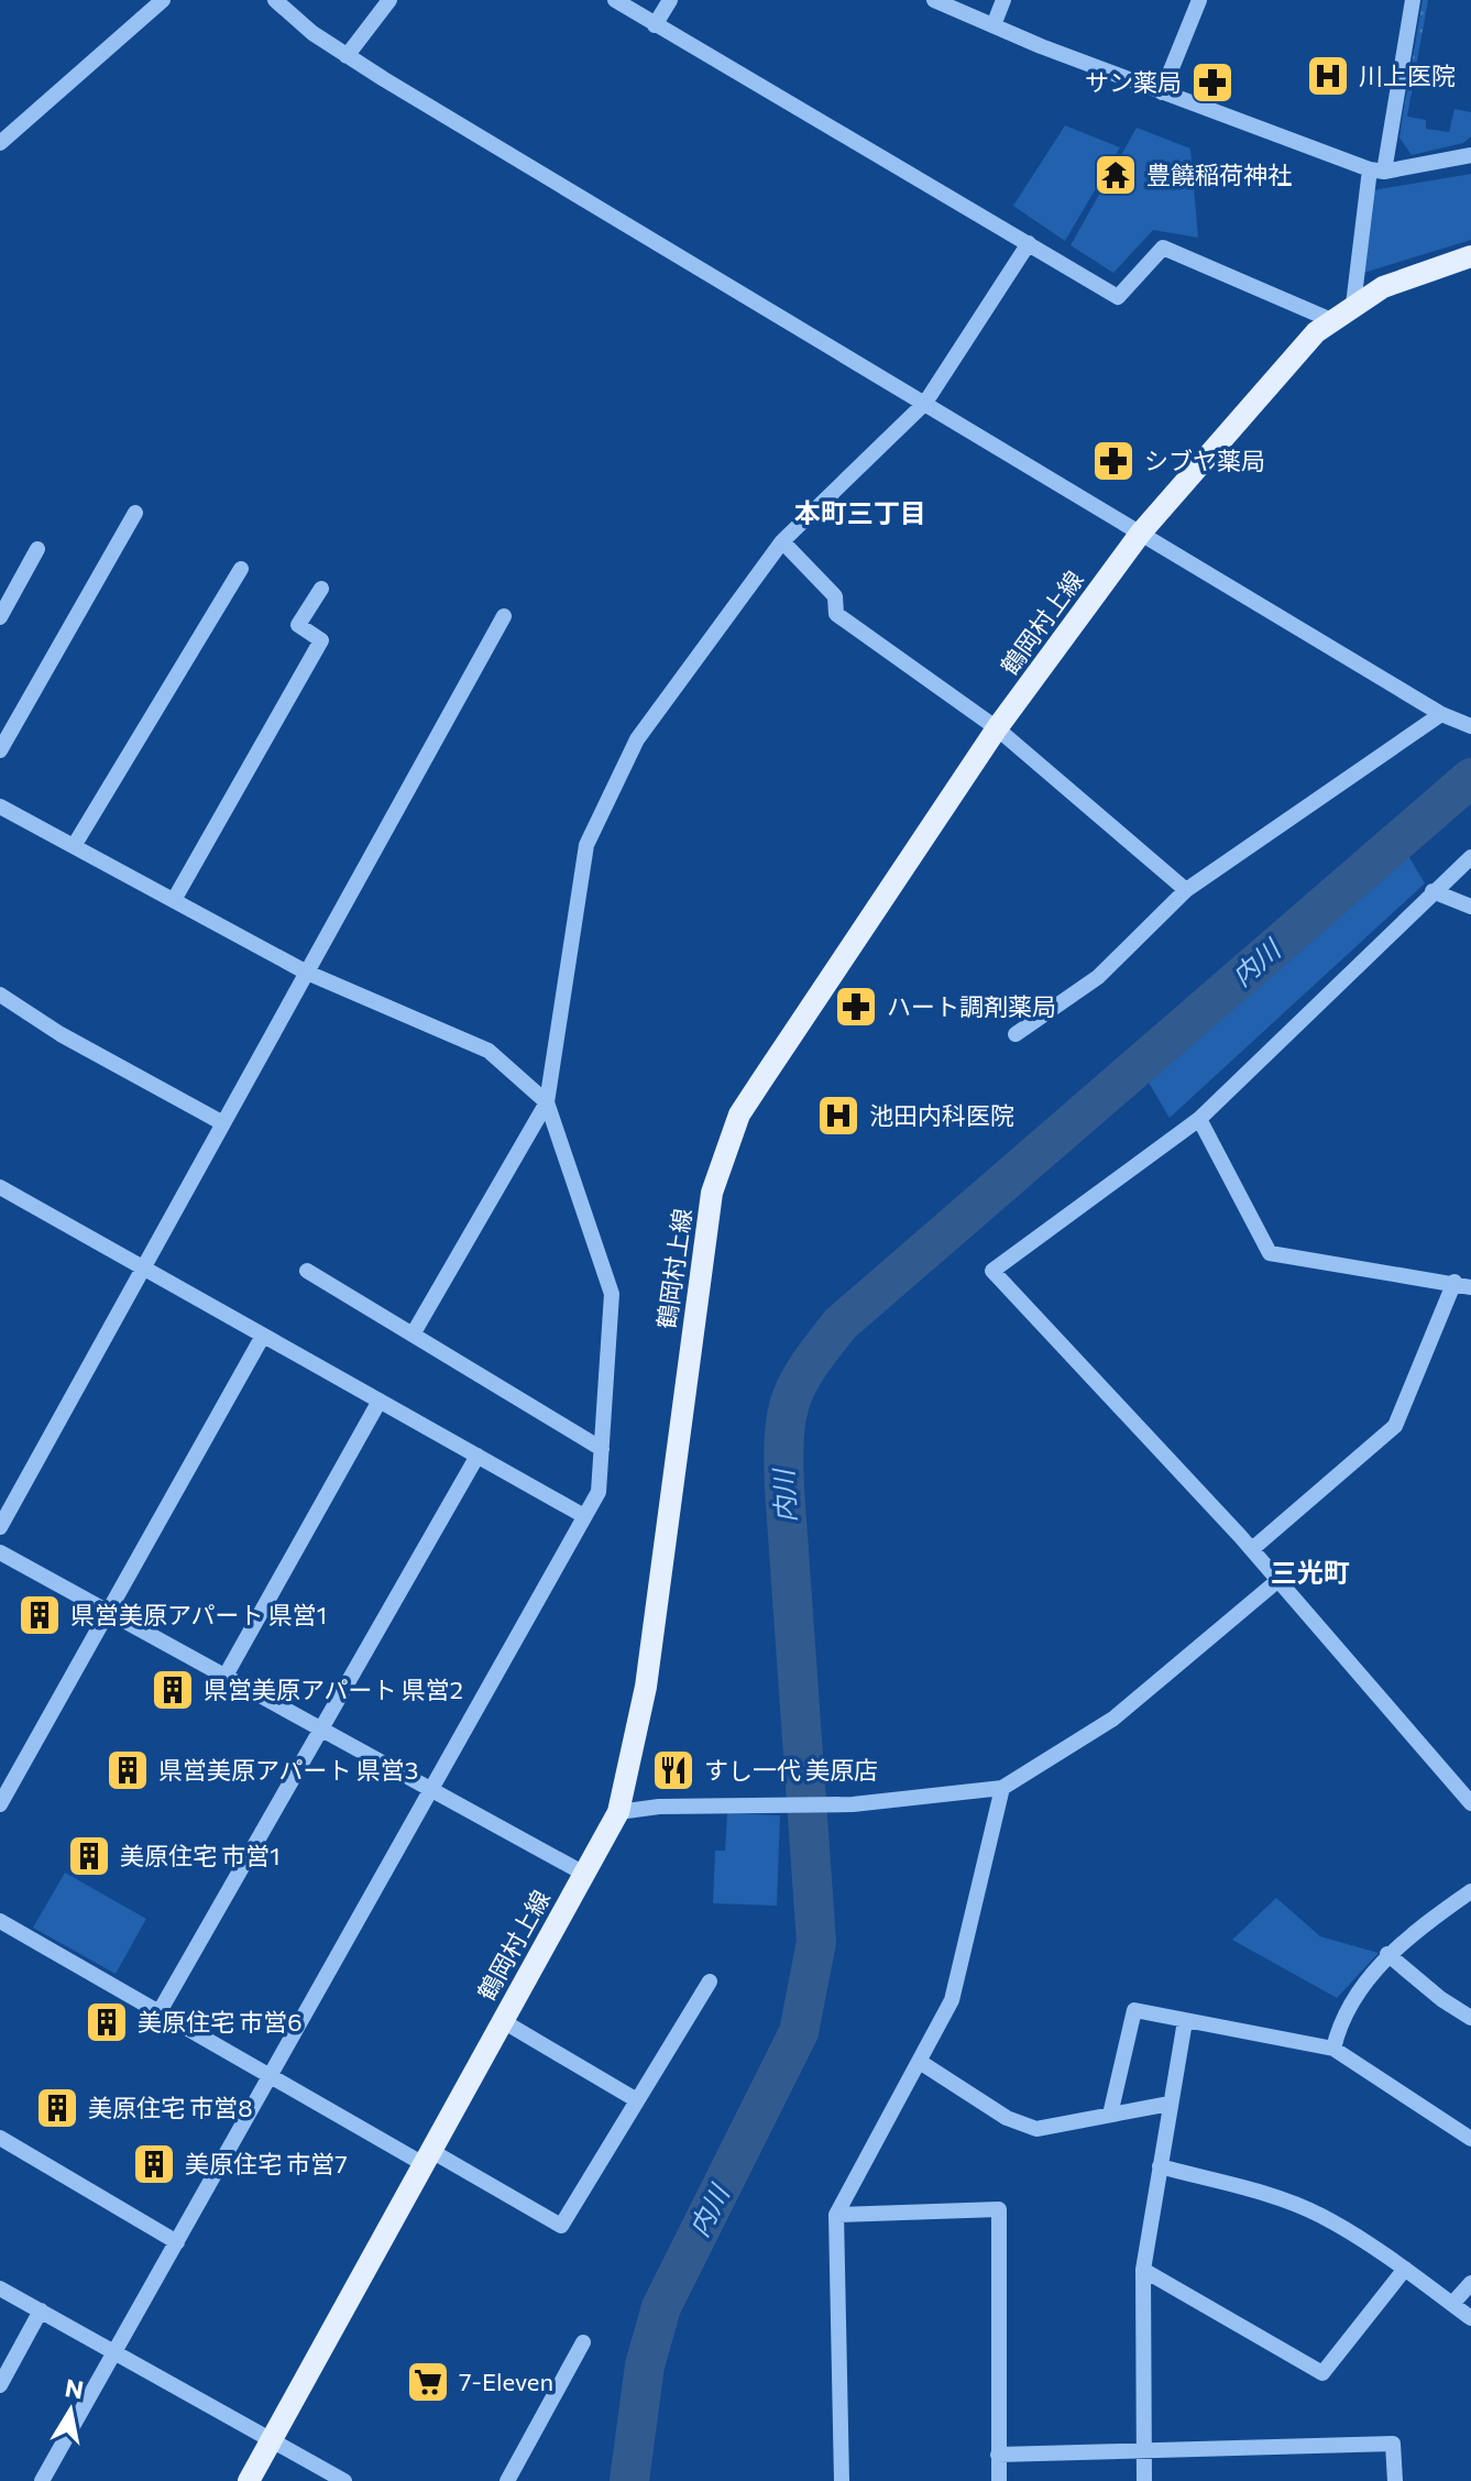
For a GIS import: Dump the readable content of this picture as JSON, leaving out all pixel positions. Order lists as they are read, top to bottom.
{
  "streets": {
    "main road": ["鶴岡村上線"]
  },
  "districts": ["本町三丁目", "三光町"],
  "water": ["内川"],
  "places": {
    "hospital": ["川上医院", "池田内科医院"],
    "pharmacy": ["サン薬局", "シブヤ薬局", "ハート調剤薬局"],
    "temple": ["豊饒稲荷神社"],
    "building": [
      "県営美原アパート 県営1",
      "県営美原アパート 県営2",
      "県営美原アパート 県営3",
      "美原住宅 市営1",
      "美原住宅 市営6",
      "美原住宅 市営8",
      "美原住宅 市営7"
    ],
    "restaurant": ["すし一代 美原店"],
    "supermarket": ["7-Eleven"]
  },
  "north": "top"
}
